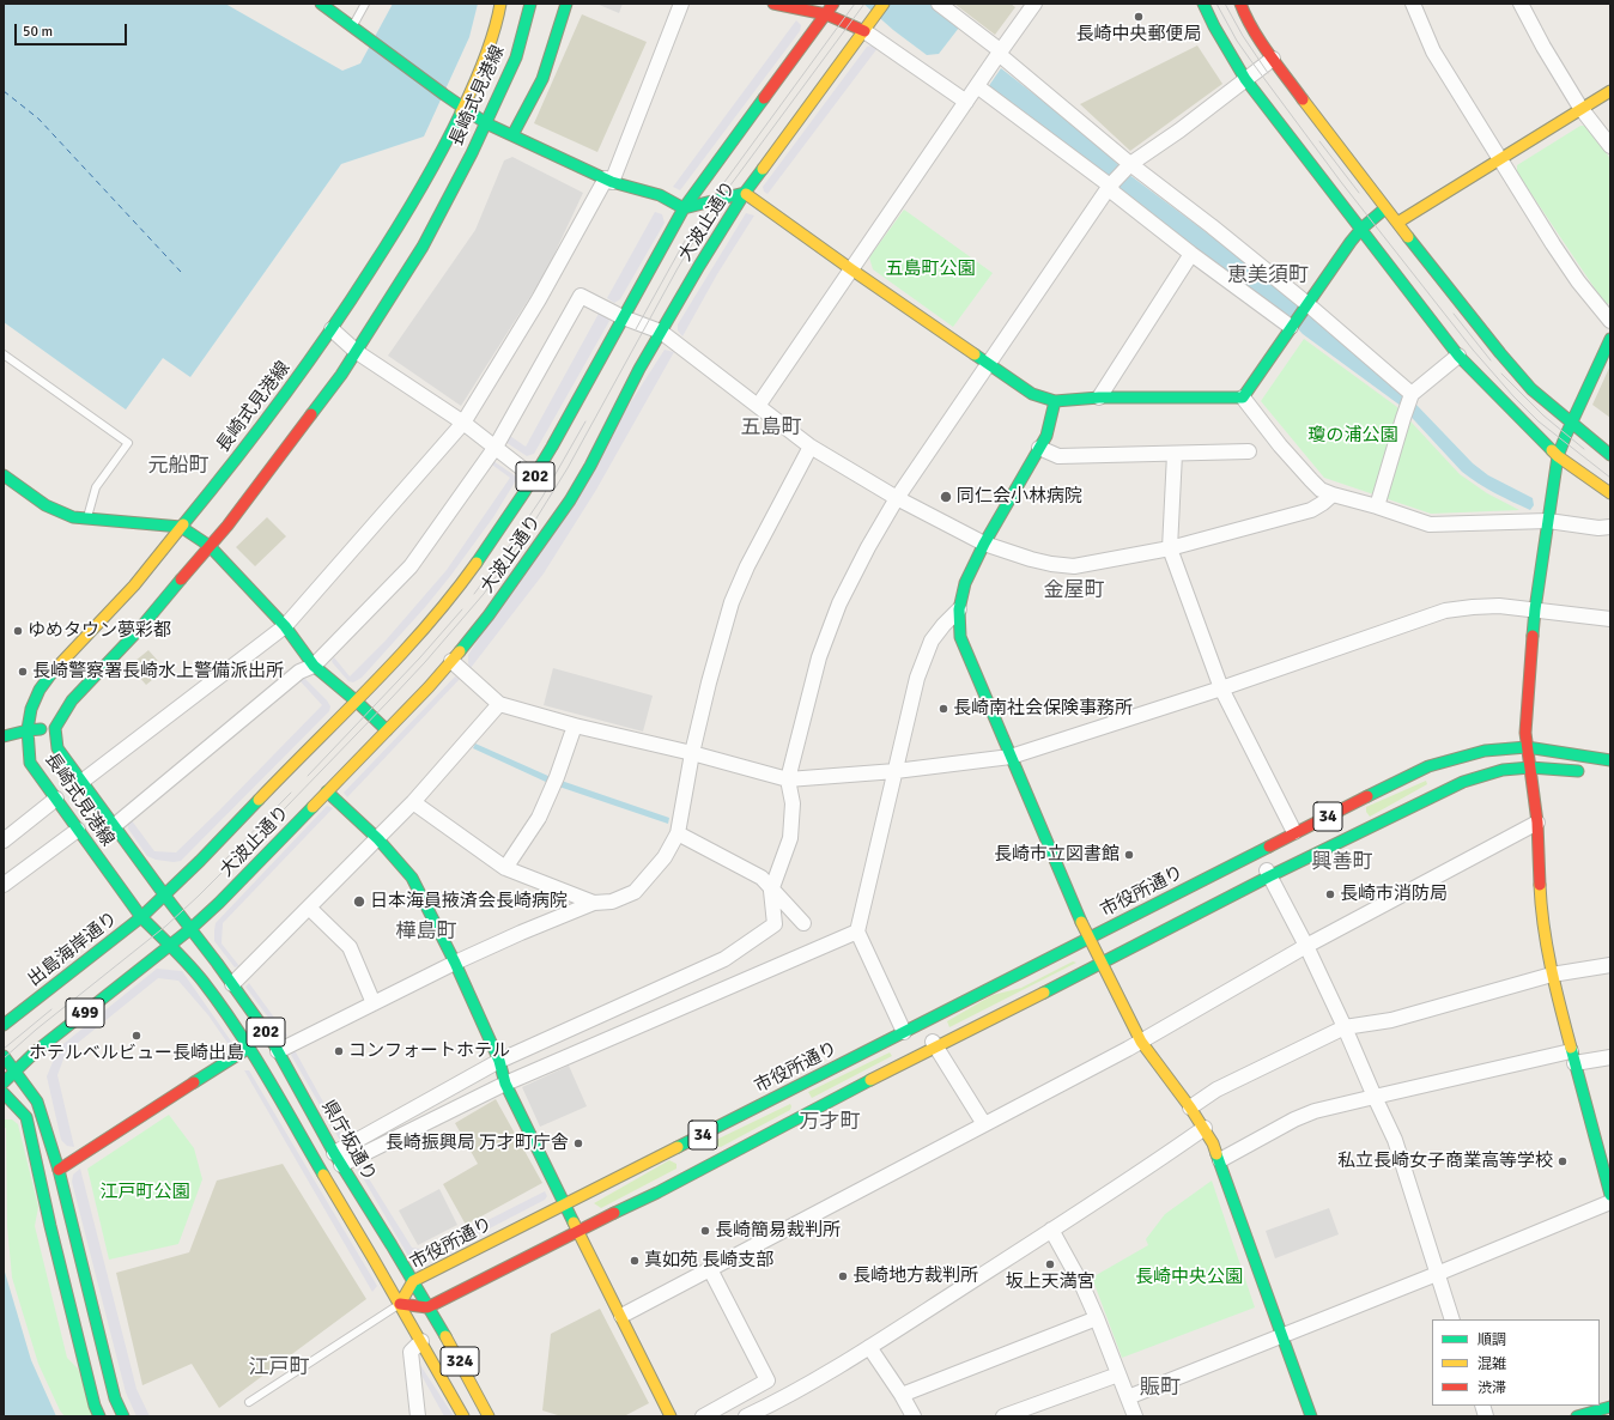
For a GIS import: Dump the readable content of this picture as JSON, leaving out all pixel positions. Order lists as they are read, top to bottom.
{
  "streets": {
    "main road": [
      "長崎式見港線",
      "大波止通り",
      "202",
      "34",
      "市役所通り",
      "出島海岸通り",
      "499",
      "県庁坂通り",
      "324"
    ]
  },
  "crossings": [
    ["長崎式見港線", "大波止通り"],
    ["長崎式見港線", "202"],
    ["長崎式見港線", "出島海岸通り"],
    ["長崎式見港線", "県庁坂通り"],
    ["大波止通り", "202"],
    ["大波止通り", "出島海岸通り"],
    ["大波止通り", "499"],
    ["大波止通り", "県庁坂通り"],
    ["202", "市役所通り"],
    ["202", "出島海岸通り"],
    ["202", "499"],
    ["202", "324"],
    ["34", "県庁坂通り"],
    ["市役所通り", "県庁坂通り"],
    ["市役所通り", "324"]
  ],
  "districts": [
    "恵美須町",
    "五島町",
    "元船町",
    "金屋町",
    "興善町",
    "樺島町",
    "万才町",
    "江戸町",
    "賑町"
  ],
  "parks": [
    "五島町公園",
    "瓊の浦公園",
    "江戸町公園",
    "長崎中央公園"
  ],
  "places": [
    "長崎中央郵便局",
    "同仁会小林病院",
    "ゆめタウン夢彩都",
    "長崎警察署長崎水上警備派出所",
    "長崎南社会保険事務所",
    "長崎市立図書館",
    "長崎市消防局",
    "日本海員掖済会長崎病院",
    "ホテルベルビュー長崎出島",
    "コンフォートホテル",
    "長崎振興局 万才町庁舎",
    "私立長崎女子商業高等学校",
    "長崎簡易裁判所",
    "真如苑 長崎支部",
    "坂上天満宮",
    "長崎地方裁判所"
  ],
  "legend": ["順調", "混雑", "渋滞"],
  "scale_bar": "50 m"
}
